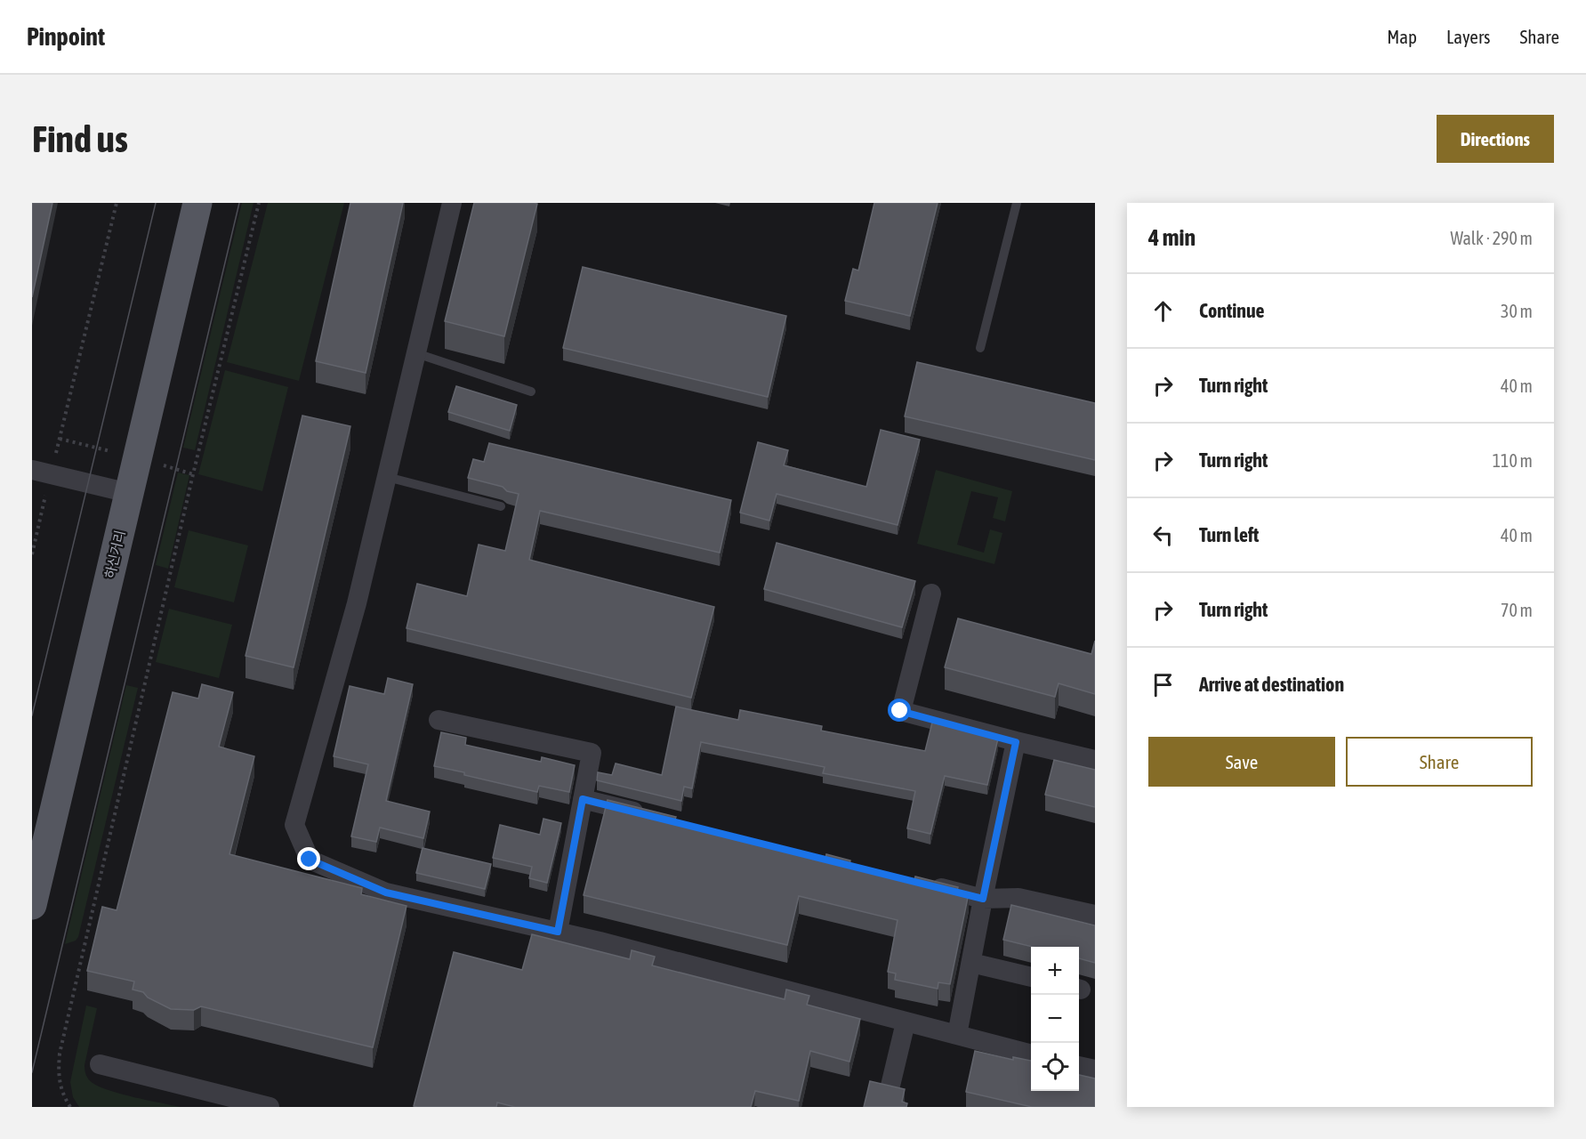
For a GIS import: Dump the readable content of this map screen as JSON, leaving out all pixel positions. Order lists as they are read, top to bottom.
{
  "streets": {
    "main road": ["하신거리"]
  },
  "page": {
    "header": "Pinpoint",
    "nav": ["Map", "Layers", "Share"],
    "buttons": [
      "Directions",
      ["Save", "Share"]
    ],
    "title": "Find us",
    "heading": ["4 min", "Walk · 290 m"],
    "list": [
      ["Continue", "30 m"],
      ["Turn right", "40 m"],
      ["Turn right", "110 m"],
      ["Turn left", "40 m"],
      ["Turn right", "70 m"],
      "Arrive at destination"
    ],
    "map_buttons": ["+", "−"]
  }
}
